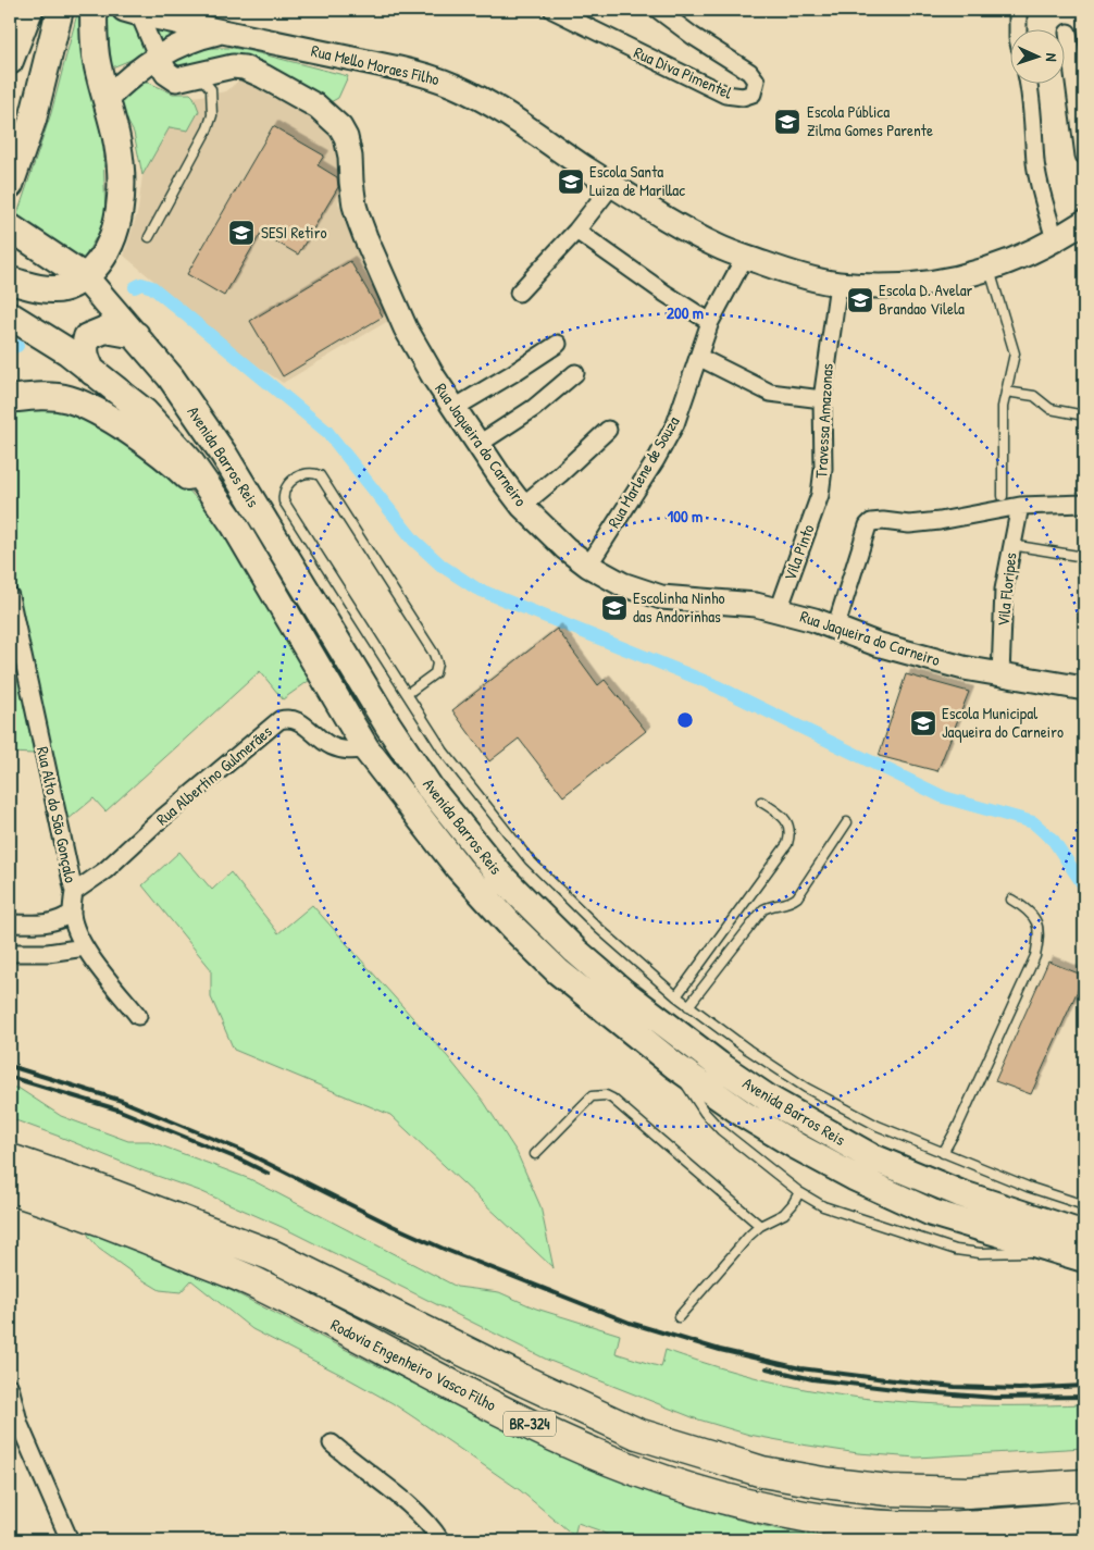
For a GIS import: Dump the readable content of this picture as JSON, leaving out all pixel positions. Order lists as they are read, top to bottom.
{
  "streets": {
    "highway": ["Rodovia Engenheiro Vasco Filho", "BR-324"],
    "main road": ["Avenida Barros Reis"],
    "street": [
      "Rua Mello Moraes Filho",
      "Rua Diva Pimentel",
      "Travessa Amazonas",
      "Rua Jaqueira do Carneiro",
      "Rua Marlene de Souza",
      "Vila Pinto",
      "Vila Floripes",
      "Rua Albertino Gulmerães",
      "Rua Alto do São Gonçalo"
    ]
  },
  "crossings": [
    ["Rua Mello Moraes Filho", "Travessa Amazonas"],
    ["Rua Mello Moraes Filho", "Rua Jaqueira do Carneiro"],
    ["Rua Mello Moraes Filho", "Rua Marlene de Souza"],
    ["Travessa Amazonas", "Vila Pinto"],
    ["Rua Jaqueira do Carneiro", "Rua Marlene de Souza"],
    ["Rua Jaqueira do Carneiro", "Vila Pinto"],
    ["Rua Jaqueira do Carneiro", "Vila Floripes"],
    ["Avenida Barros Reis", "Rua Albertino Gulmerães"],
    ["Rua Albertino Gulmerães", "Rua Alto do São Gonçalo"]
  ],
  "places": {
    "school or university": [
      "Escola Pública Zilma Gomes Parente",
      "Escola Santa Luiza de Marillac",
      "SESI Retiro",
      "Escola D. Avelar Brandao Vilela",
      "Escolinha Ninho das Andorinhas",
      "Escola Municipal Jaqueira do Carneiro"
    ]
  },
  "north": "right",
  "rings": ["200 m", "100 m"]
}
